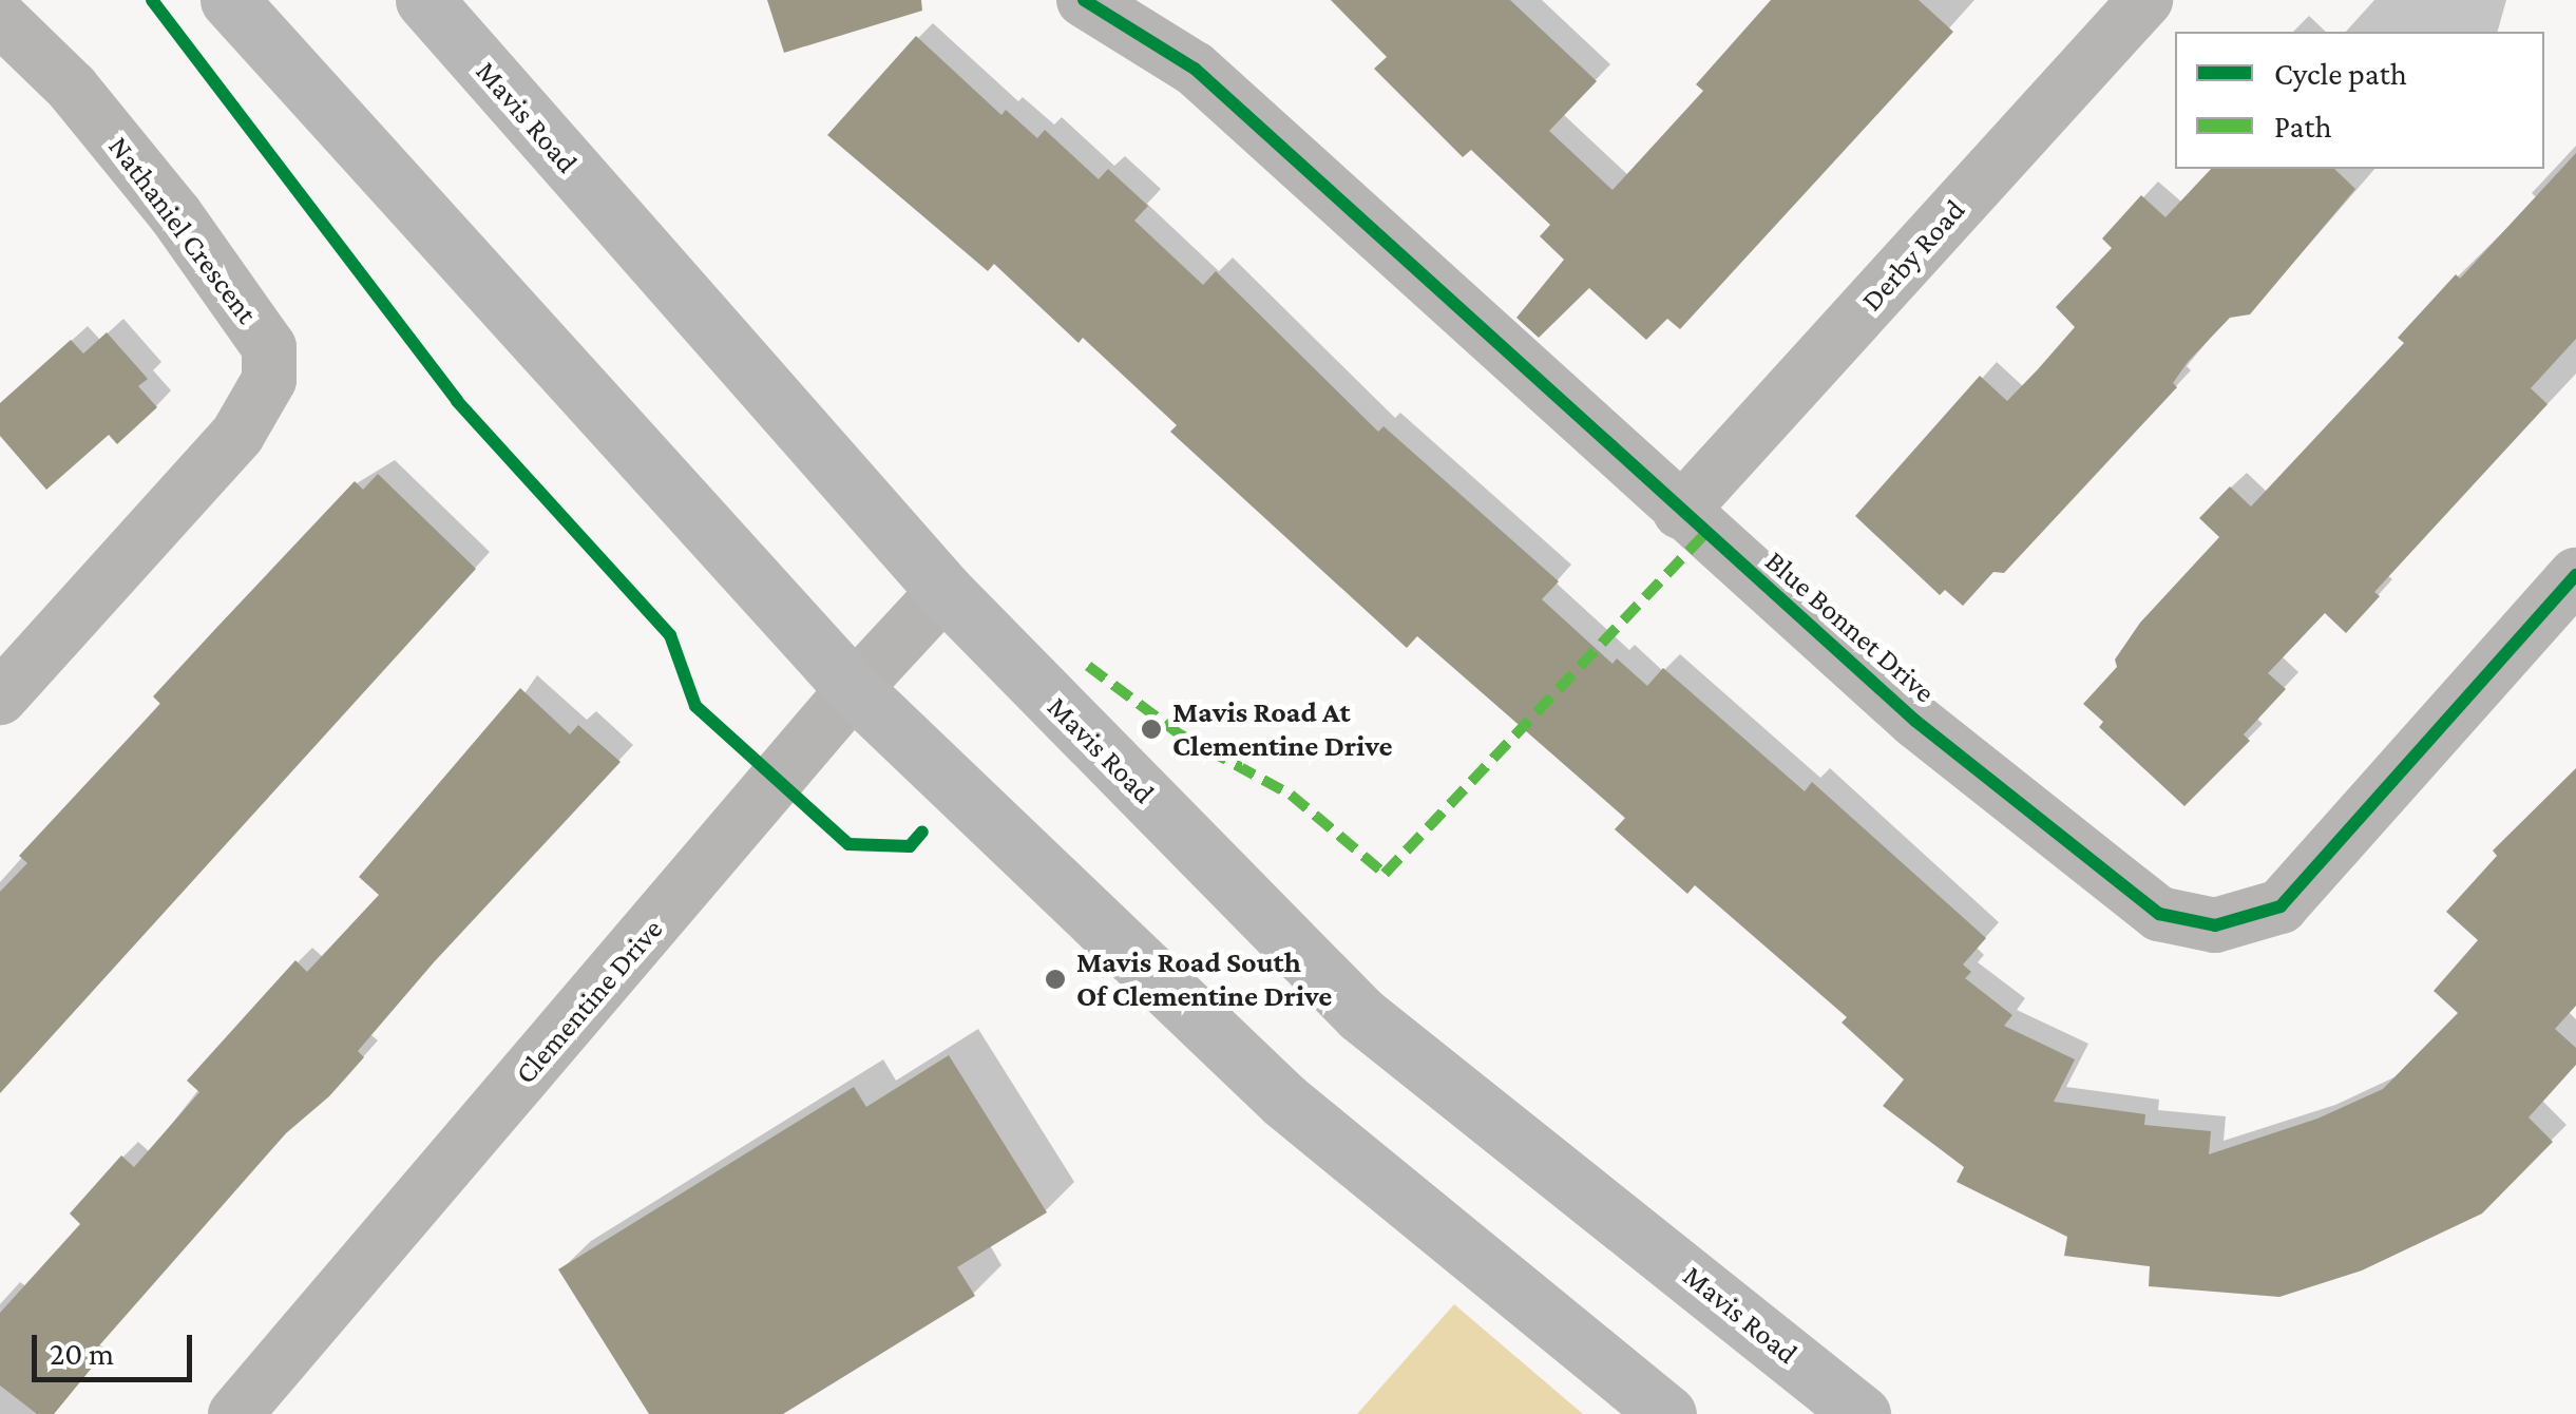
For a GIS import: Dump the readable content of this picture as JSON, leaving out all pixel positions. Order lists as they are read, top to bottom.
{
  "streets": {
    "main road": ["Mavis Road"],
    "street": [
      "Nathaniel Crescent",
      "Derby Road",
      "Blue Bonnet Drive",
      "Clementine Drive"
    ]
  },
  "crossings": [
    ["Mavis Road", "Clementine Drive"],
    ["Derby Road", "Blue Bonnet Drive"]
  ],
  "places": ["Mavis Road At Clementine Drive", "Mavis Road South Of Clementine Drive"],
  "legend": ["Cycle path", "Path"],
  "scale_bar": "20 m"
}
